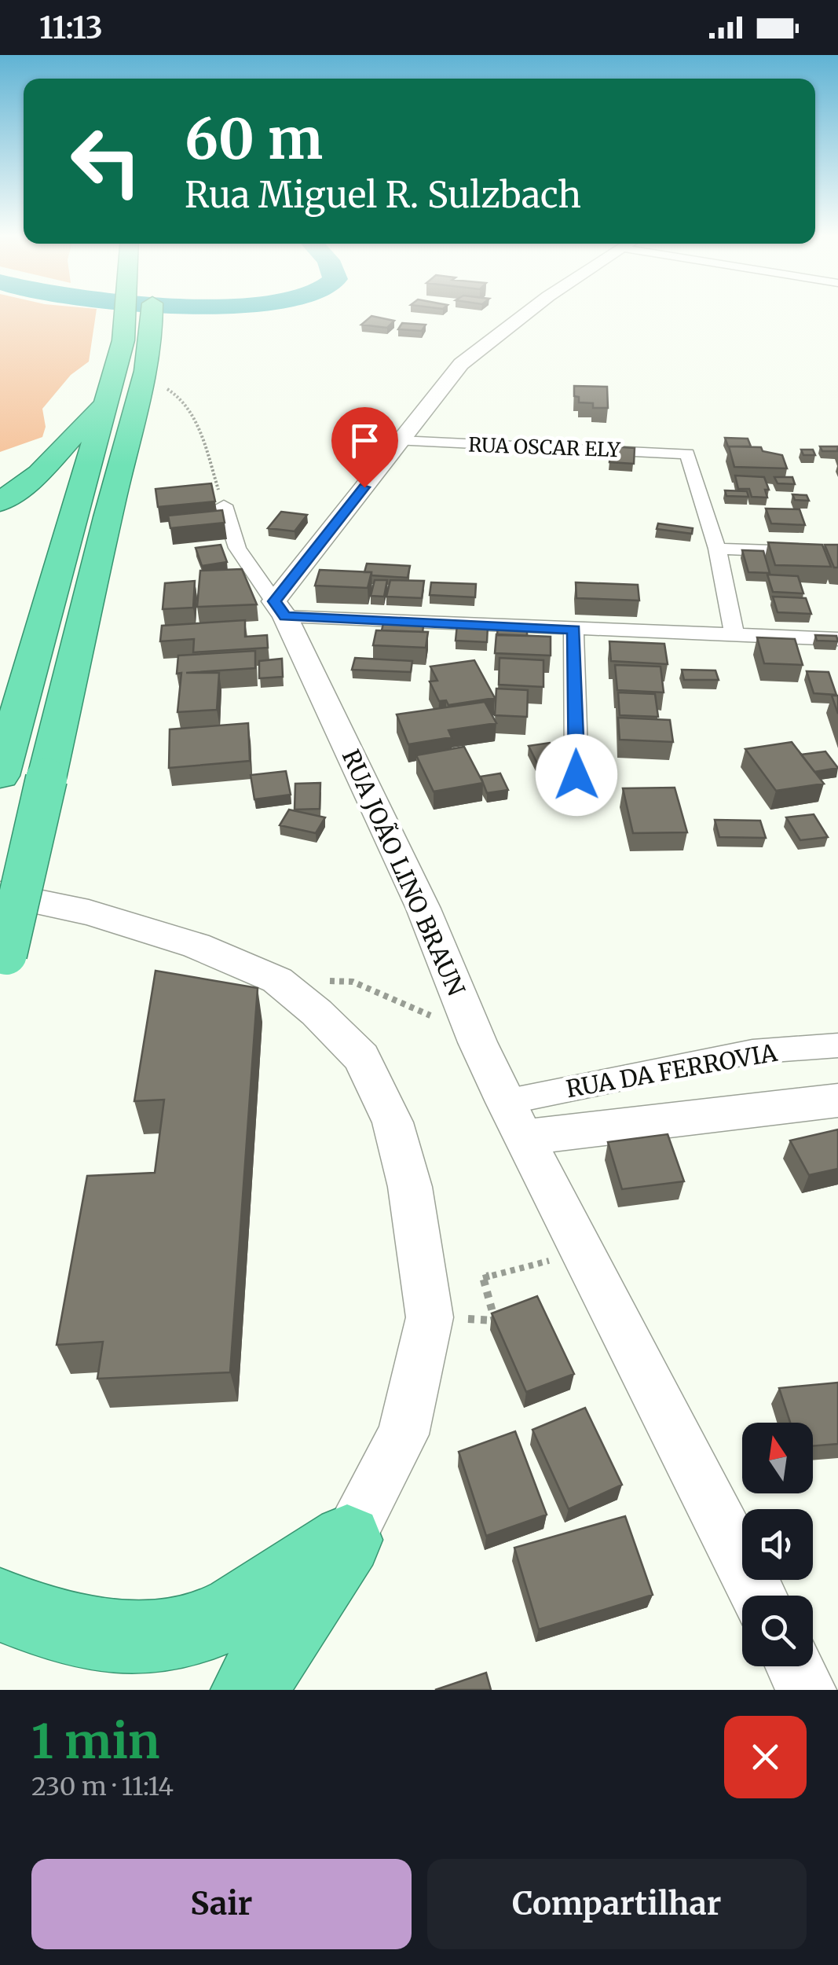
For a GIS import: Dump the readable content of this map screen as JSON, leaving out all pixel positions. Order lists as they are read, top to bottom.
{
  "streets": {
    "street": ["RUA OSCAR ELY", "RUA JOÃO LINO BRAUN", "RUA DA FERROVIA"]
  },
  "crossings": [
    ["RUA JOÃO LINO BRAUN", "RUA DA FERROVIA"]
  ],
  "north": "top",
  "page": {
    "status": "11:13",
    "turn": ["60 m", "Rua Miguel R. Sulzbach"],
    "heading": ["1 min", "230 m · 11:14"],
    "buttons": ["Sair", "Compartilhar"]
  }
}
